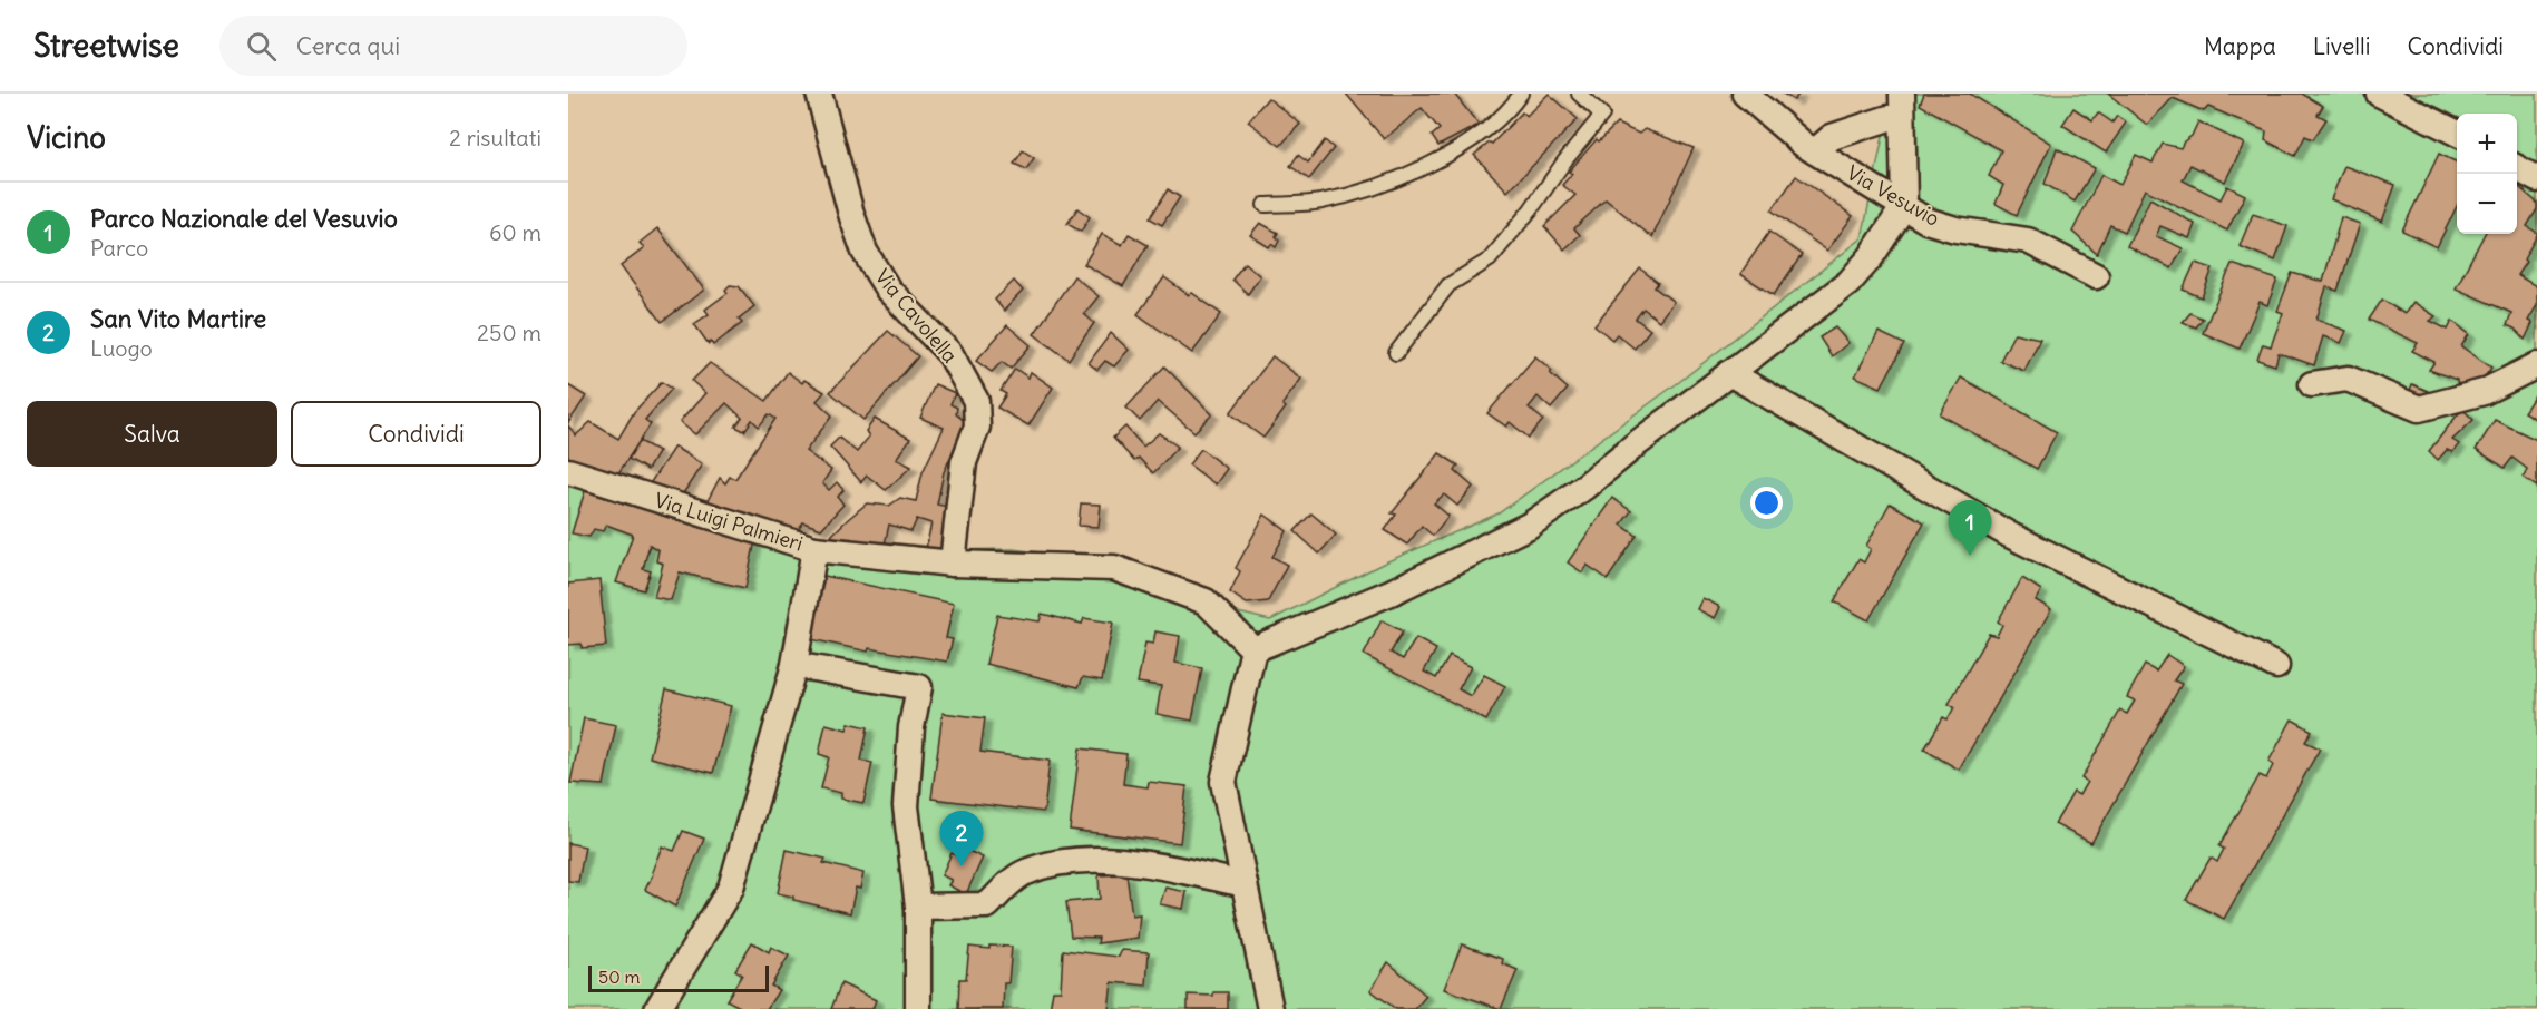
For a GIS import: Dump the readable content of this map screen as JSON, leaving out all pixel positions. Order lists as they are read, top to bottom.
{
  "streets": {
    "street": ["Via Vesuvio", "Via Cavolella", "Via Luigi Palmieri"]
  },
  "scale_bar": "50 m",
  "page": {
    "header": "Streetwise",
    "search": "Cerca qui",
    "nav": ["Mappa", "Livelli", "Condividi"],
    "heading": ["Vicino", "2 risultati"],
    "map_buttons": ["+", "−"],
    "list": [
      {
        "mark": "1",
        "name": "Parco Nazionale del Vesuvio",
        "note": "Parco",
        "value": "60 m"
      },
      {
        "mark": "2",
        "name": "San Vito Martire",
        "note": "Luogo",
        "value": "250 m"
      }
    ],
    "buttons": ["Salva", "Condividi"],
    "pins": ["1", "2"],
    "scale": "50 m"
  }
}
